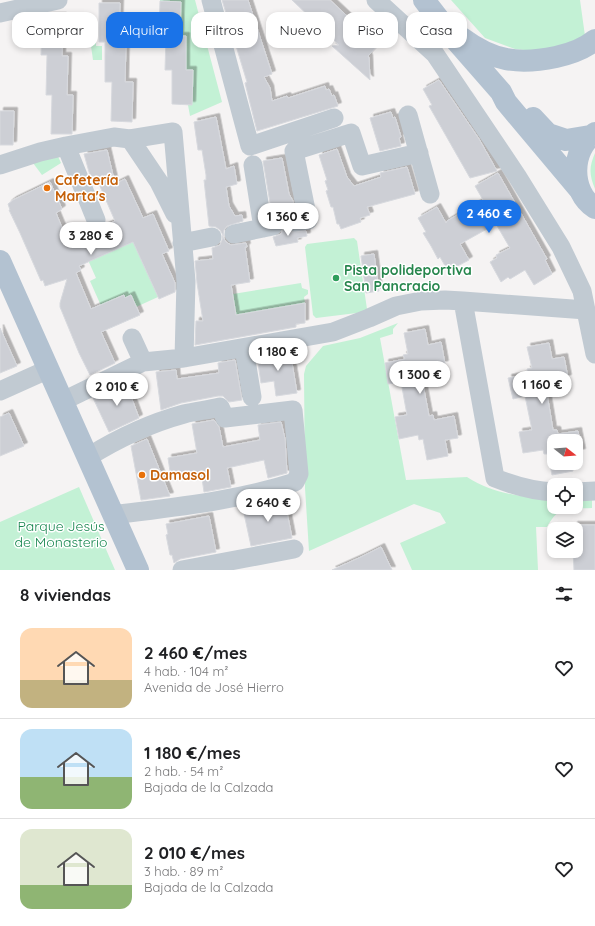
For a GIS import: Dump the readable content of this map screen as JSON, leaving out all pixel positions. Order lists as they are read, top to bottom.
{
  "parks": ["Parque Jesús de Monasterio"],
  "places": ["Cafetería Marta's", "Pista polideportiva San Pancracio", "Damasol"],
  "north": "right",
  "page": {
    "chip": [
      "Comprar",
      "Alquilar",
      "Filtros",
      "Nuevo",
      "Piso",
      "Casa"
    ],
    "price": [
      "2 460 €",
      "1 360 €",
      "3 280 €",
      "1 180 €",
      "1 300 €",
      "1 160 €",
      "2 010 €",
      "2 640 €"
    ],
    "heading": "8 viviendas",
    "list": [
      {
        "name": "2 460 €/mes",
        "note": "4 hab. · 104 m² · Avenida de José Hierro"
      },
      {
        "name": "1 180 €/mes",
        "note": "2 hab. · 54 m² · Bajada de la Calzada"
      },
      {
        "name": "2 010 €/mes",
        "note": "3 hab. · 89 m² · Bajada de la Calzada"
      }
    ]
  }
}
